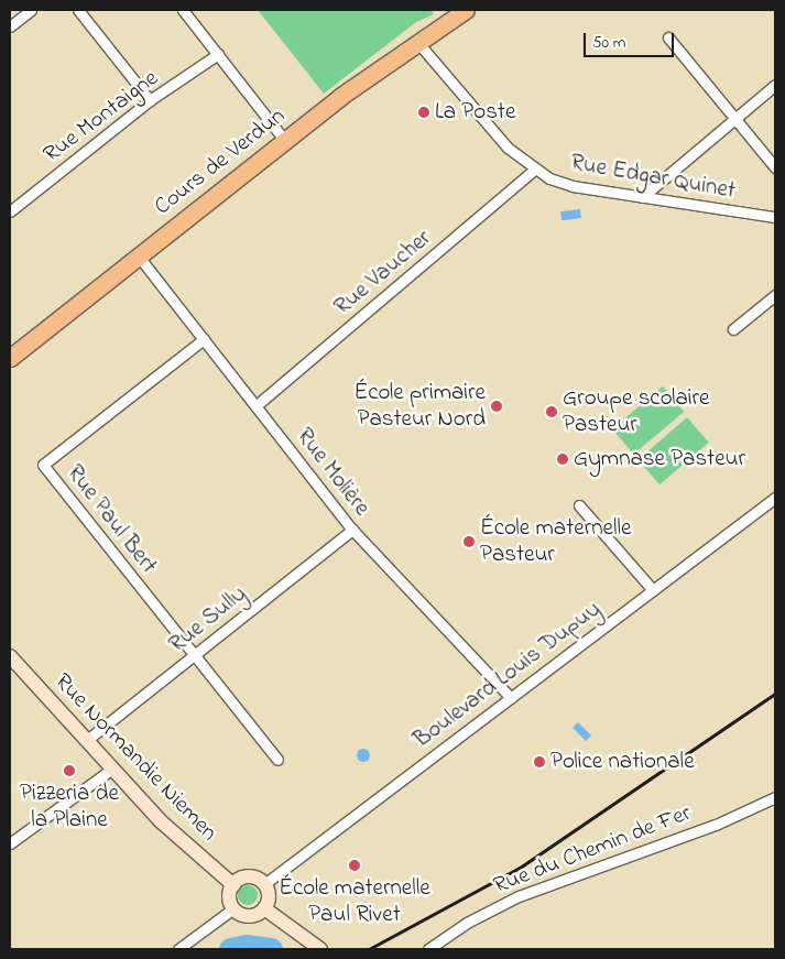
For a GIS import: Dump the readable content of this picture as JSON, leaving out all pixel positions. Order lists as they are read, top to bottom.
{
  "streets": {
    "main road": ["Cours de Verdun", "Rue Normandie Niemen"],
    "street": [
      "Rue Montaigne",
      "Rue Edgar Quinet",
      "Rue Vaucher",
      "Rue Molière",
      "Rue Paul Bert",
      "Rue Sully",
      "Boulevard Louis Dupuy",
      "Rue du Chemin de Fer"
    ]
  },
  "crossings": [
    ["Cours de Verdun", "Rue Edgar Quinet"],
    ["Cours de Verdun", "Rue Molière"],
    ["Rue Edgar Quinet", "Rue Vaucher"],
    ["Rue Vaucher", "Rue Molière"],
    ["Rue Molière", "Rue Paul Bert"],
    ["Rue Molière", "Rue Sully"],
    ["Rue Molière", "Boulevard Louis Dupuy"],
    ["Rue Paul Bert", "Rue Sully"],
    ["Rue Sully", "Rue Normandie Niemen"],
    ["Boulevard Louis Dupuy", "Rue Normandie Niemen"]
  ],
  "places": [
    "La Poste",
    "École primaire Pasteur Nord",
    "Groupe scolaire Pasteur",
    "Gymnase Pasteur",
    "École maternelle Pasteur",
    "Police nationale",
    "Pizzeria de la Plaine",
    "École maternelle Paul Rivet"
  ],
  "scale_bar": "50 m"
}
